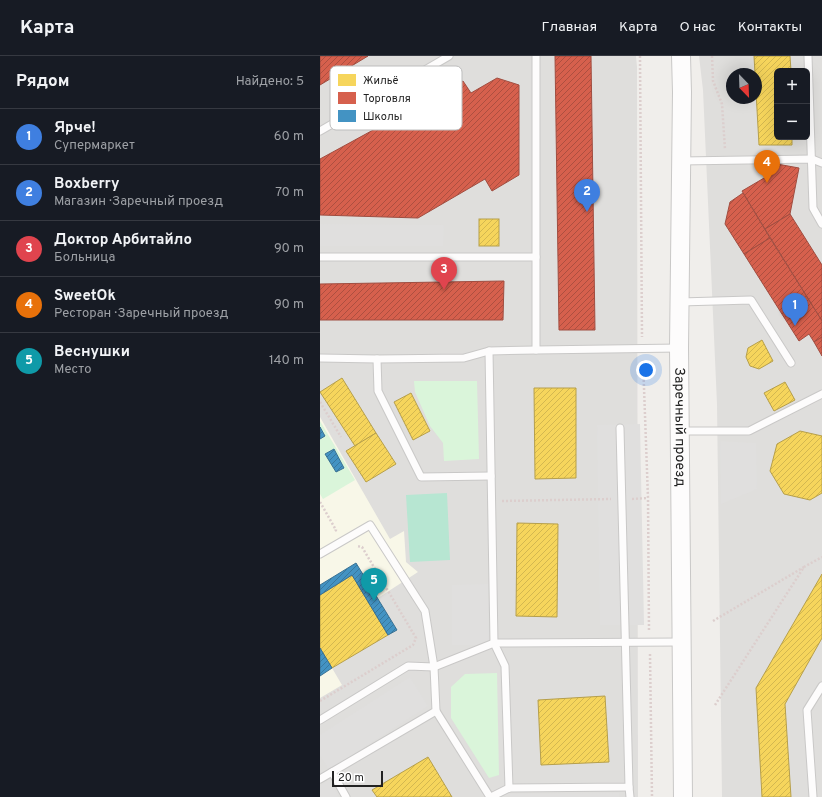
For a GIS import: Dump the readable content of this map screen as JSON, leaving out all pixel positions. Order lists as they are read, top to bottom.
{
  "streets": {
    "street": ["Заречный проезд"]
  },
  "legend": ["Жильё", "Торговля", "Школы"],
  "scale_bar": "20 m",
  "north": "bottom right",
  "page": {
    "header": "Карта",
    "nav": [
      "Главная",
      "Карта",
      "О нас",
      "Контакты"
    ],
    "heading": ["Рядом", "Найдено: 5"],
    "map_buttons": ["+", "−"],
    "list": [
      {
        "mark": "1",
        "name": "Ярче!",
        "note": "Супермаркет",
        "value": "60 m"
      },
      {
        "mark": "2",
        "name": "Boxberry",
        "note": "Магазин · Заречный проезд",
        "value": "70 m"
      },
      {
        "mark": "3",
        "name": "Доктор Арбитайло",
        "note": "Больница",
        "value": "90 m"
      },
      {
        "mark": "4",
        "name": "SweetOk",
        "note": "Ресторан · Заречный проезд",
        "value": "90 m"
      },
      {
        "mark": "5",
        "name": "Веснушки",
        "note": "Место",
        "value": "140 m"
      }
    ],
    "pins": [
      "4",
      "2",
      "3",
      "1",
      "5"
    ],
    "scale": "20 m"
  }
}
